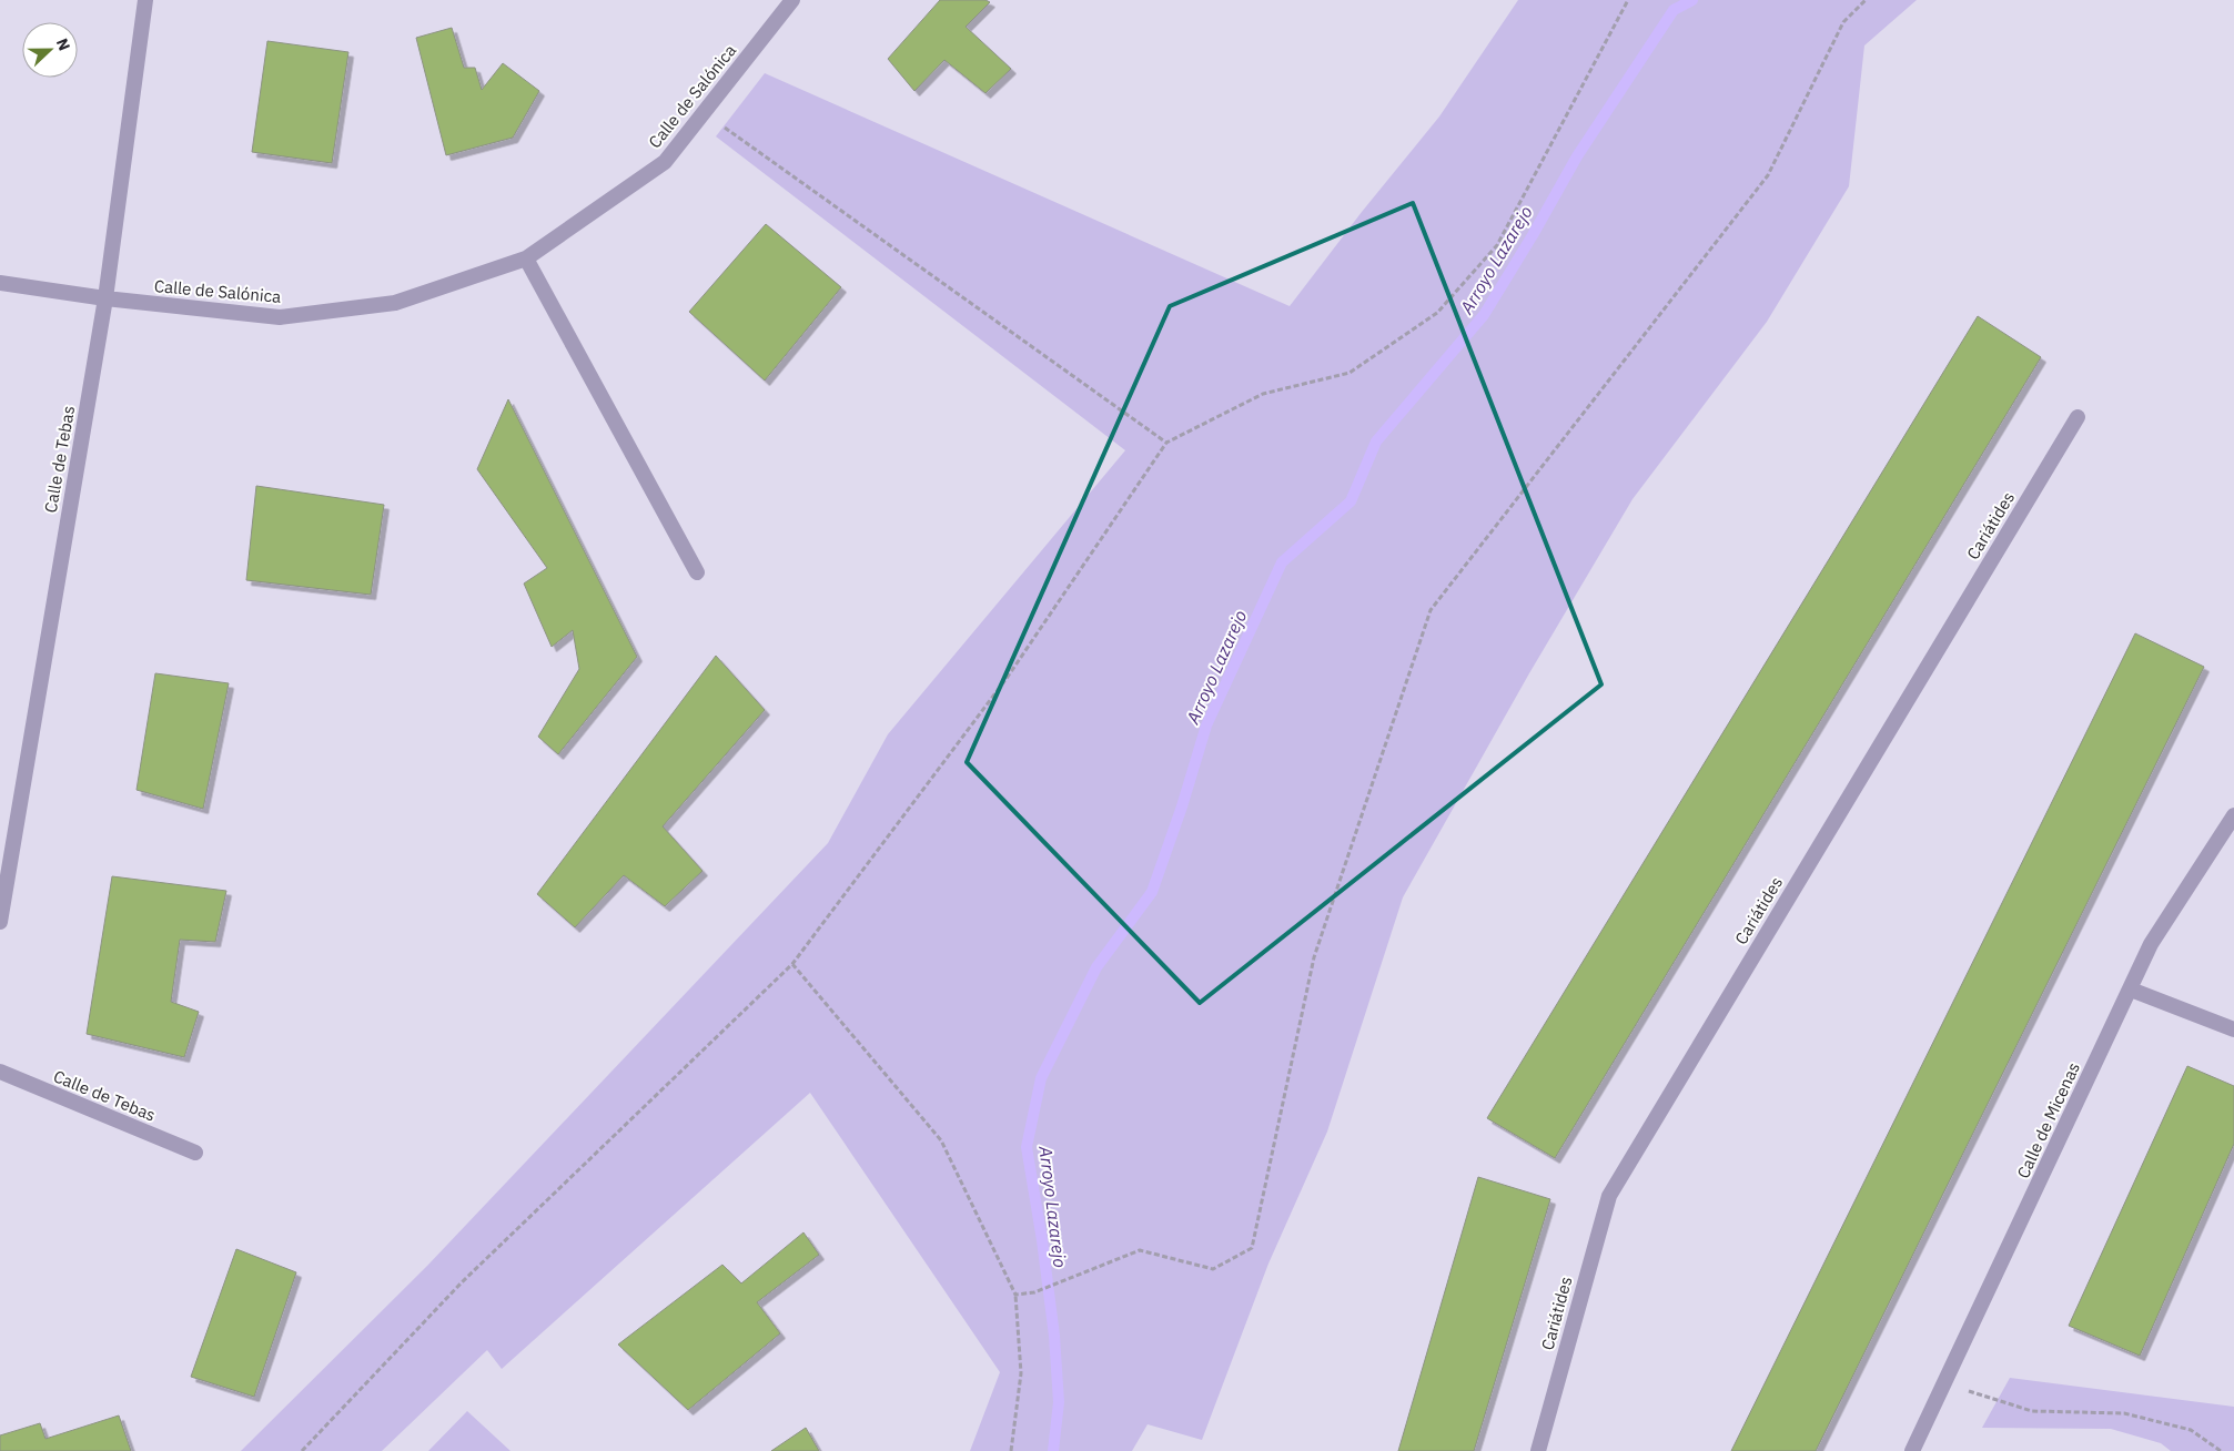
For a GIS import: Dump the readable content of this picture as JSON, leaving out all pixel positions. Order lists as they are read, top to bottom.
{
  "streets": {
    "street": [
      "Calle de Salónica",
      "Calle de Tebas",
      "Cariátides",
      "Calle de Micenas"
    ]
  },
  "crossings": [
    ["Calle de Salónica", "Calle de Tebas"]
  ],
  "water": ["Arroyo Lazarejo"],
  "north": "right"
}
